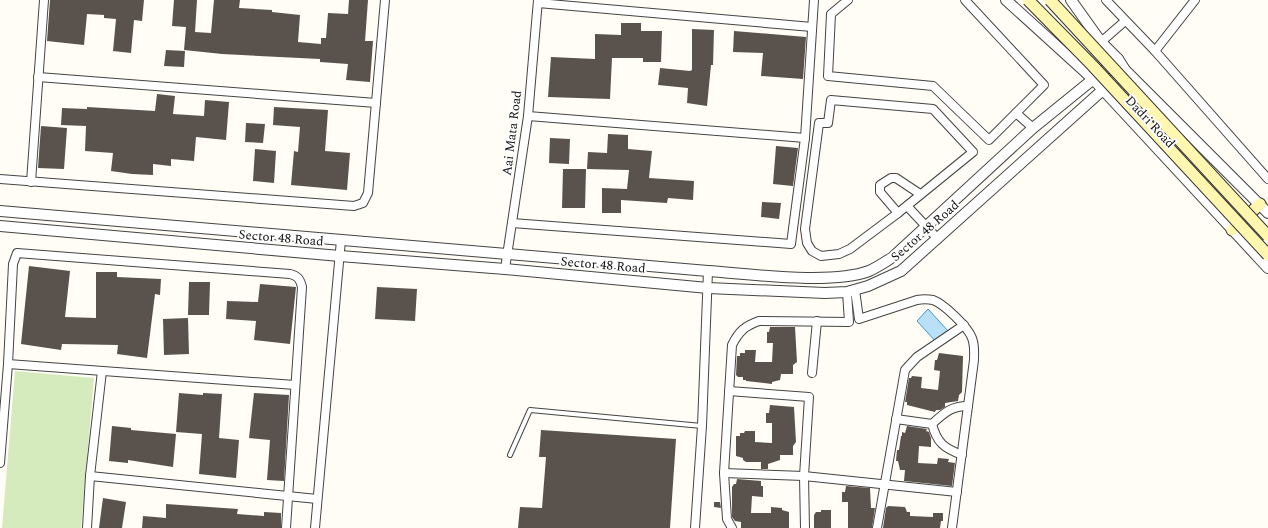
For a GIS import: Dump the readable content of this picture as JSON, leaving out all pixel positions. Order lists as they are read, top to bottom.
{
  "streets": {
    "street": ["Dadri Road", "Aai Mata Road", "Sector 48 Road"]
  },
  "crossings": [
    ["Dadri Road", "Sector 48 Road"],
    ["Aai Mata Road", "Sector 48 Road"]
  ]
}
